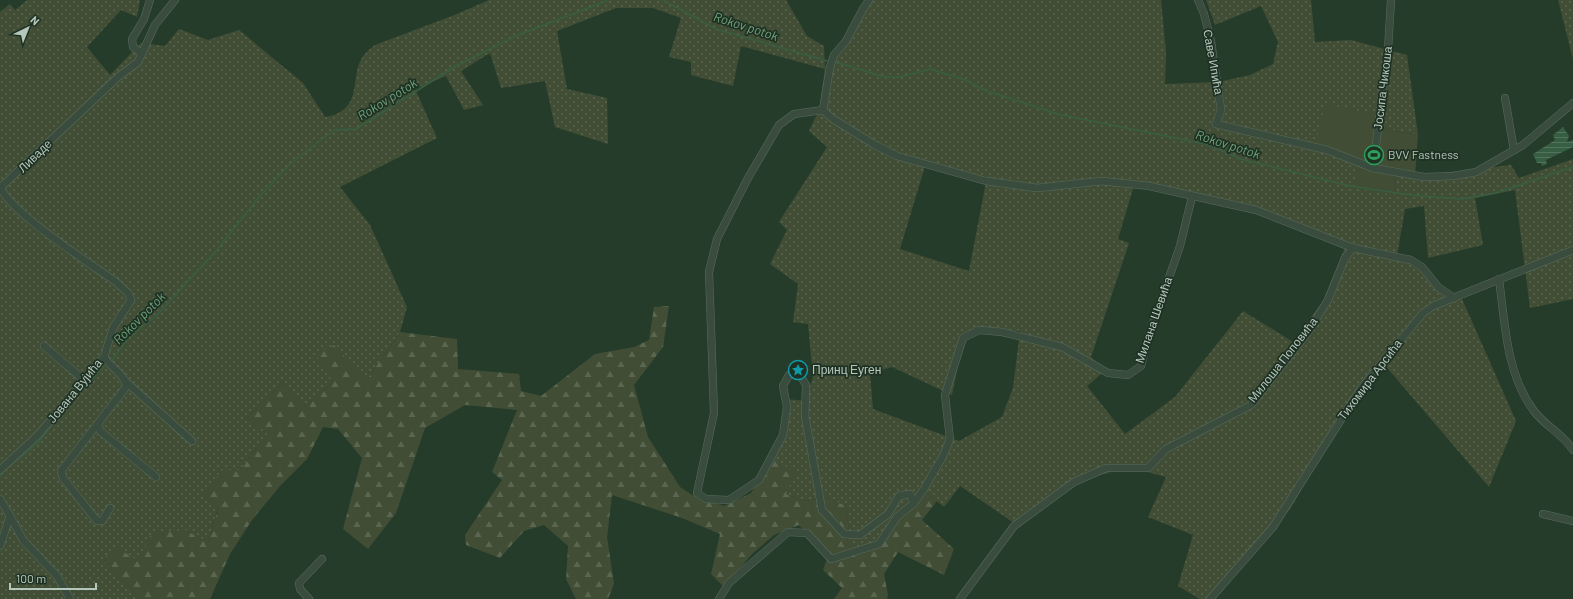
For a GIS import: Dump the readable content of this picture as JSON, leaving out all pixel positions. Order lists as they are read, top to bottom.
{
  "streets": {
    "street": [
      "Саве Ипића",
      "Јосипа Чикоша",
      "Ливаде",
      "Милана Шевића",
      "Милоша Поповића",
      "Тихомира Арсића",
      "Јована Вујића"
    ]
  },
  "crossings": [
    ["Саве Ипића", "Јосипа Чикоша"],
    ["Ливаде", "Јована Вујића"]
  ],
  "water": ["Rokov potok"],
  "places": {
    "sports": ["BVV Fastness"],
    "place": ["Принц Еуген"]
  },
  "scale_bar": "100 m",
  "north": "top right"
}
